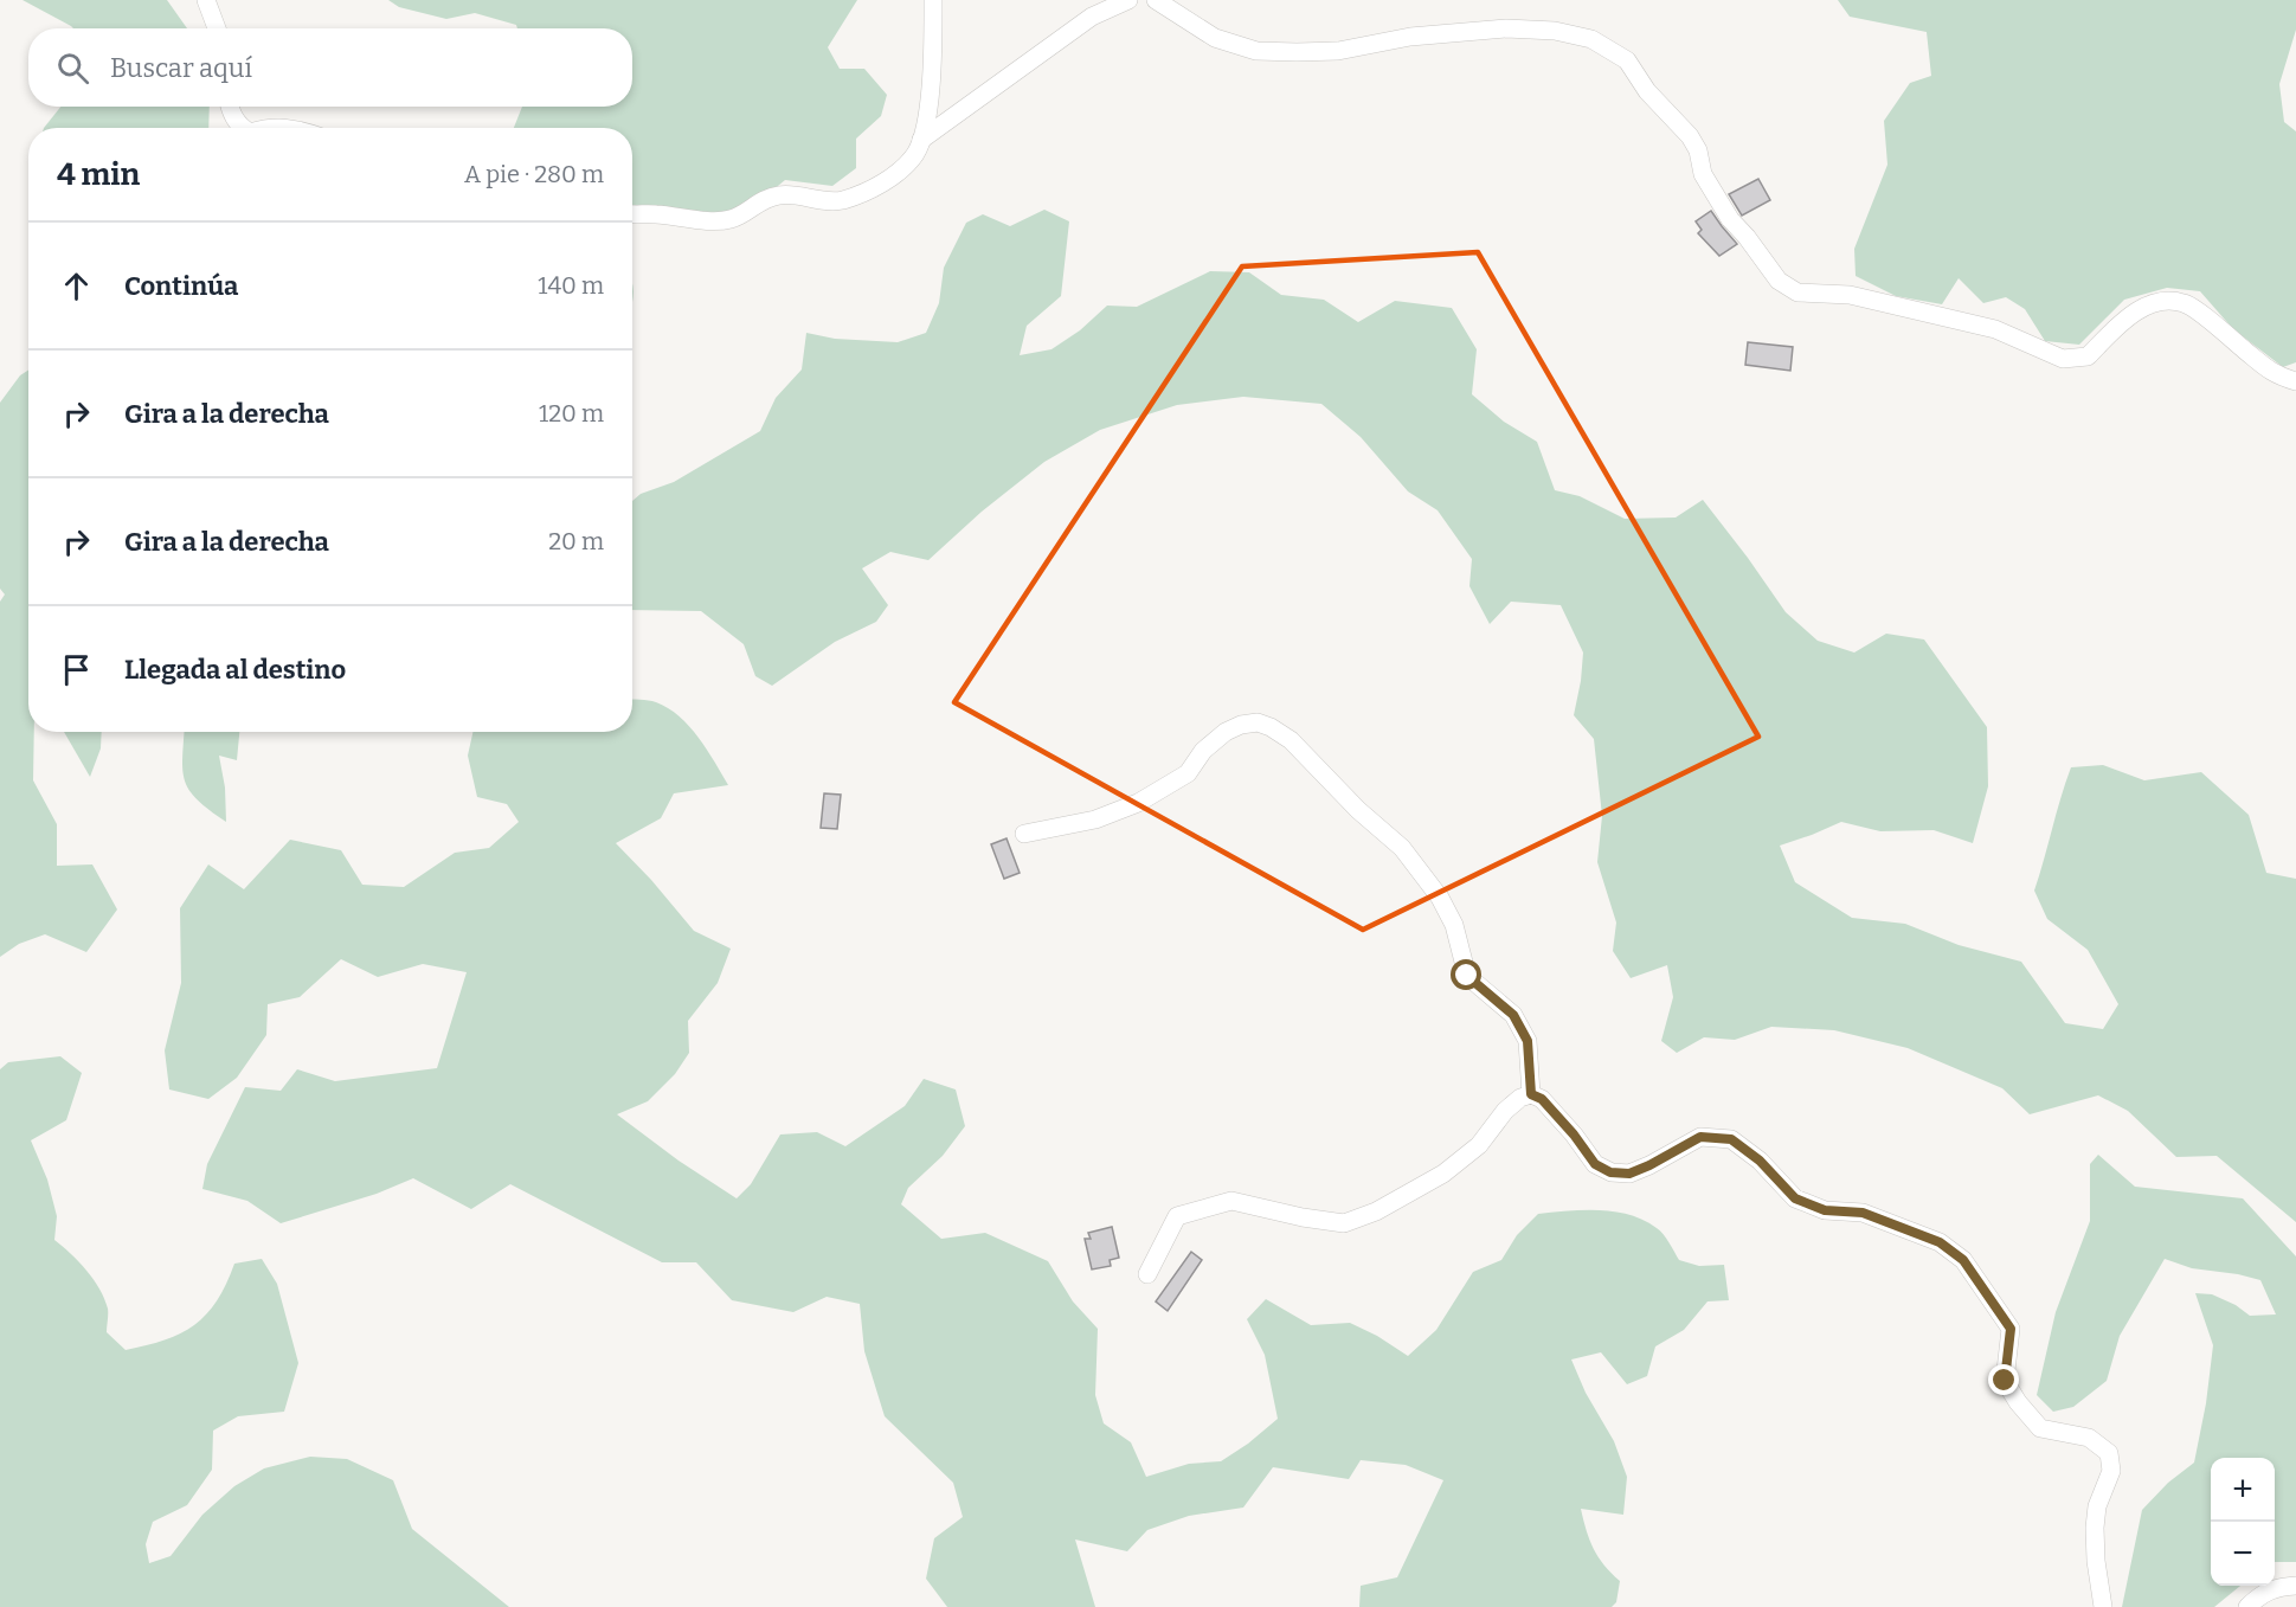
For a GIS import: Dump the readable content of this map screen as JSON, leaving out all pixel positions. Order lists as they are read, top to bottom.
{
  "page": {
    "search": "Buscar aquí",
    "heading": ["4 min", "A pie · 280 m"],
    "list": [
      ["Continúa", "140 m"],
      ["Gira a la derecha", "120 m"],
      ["Gira a la derecha", "20 m"],
      "Llegada al destino"
    ],
    "map_buttons": ["+", "−"]
  }
}
